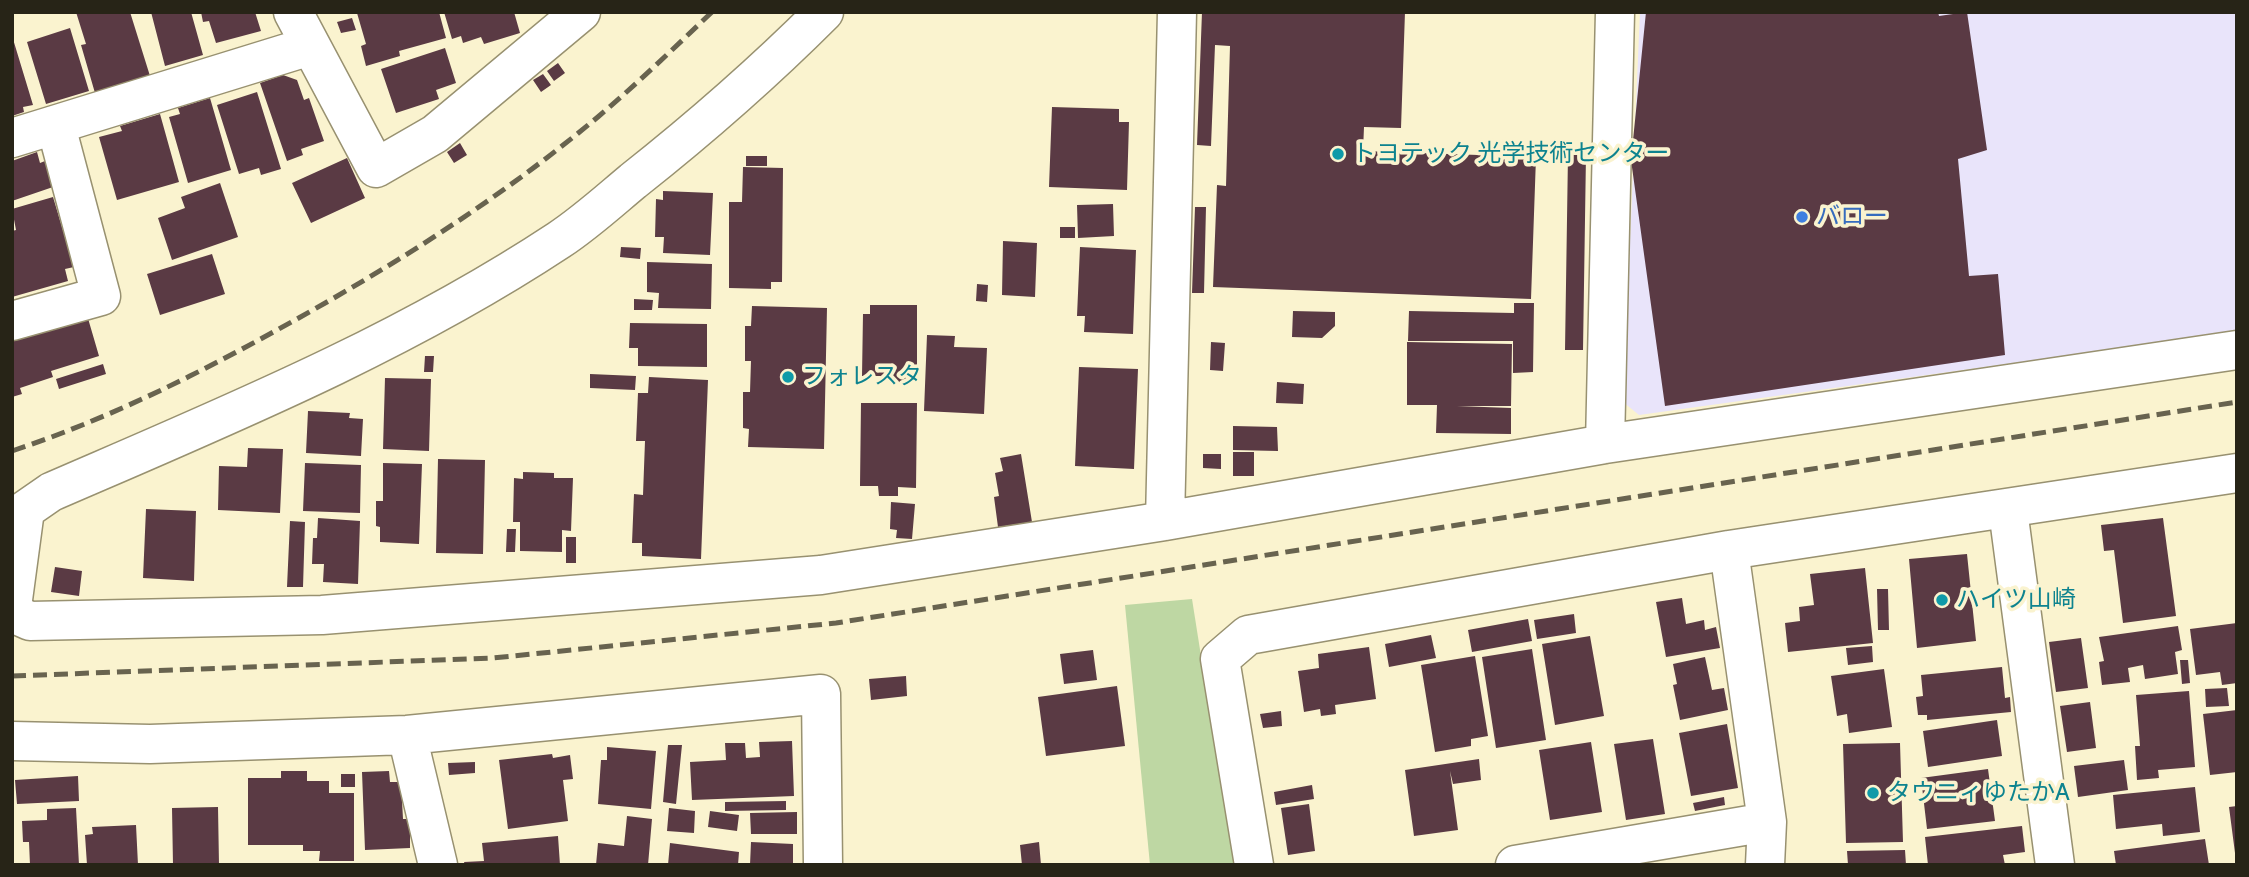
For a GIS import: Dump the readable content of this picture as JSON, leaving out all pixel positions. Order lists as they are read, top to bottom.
{
  "places": [
    "トヨテック 光学技術センター",
    "バロー",
    "フォレスタ",
    "ハイツ山崎",
    "タウニィゆたかA"
  ]
}
